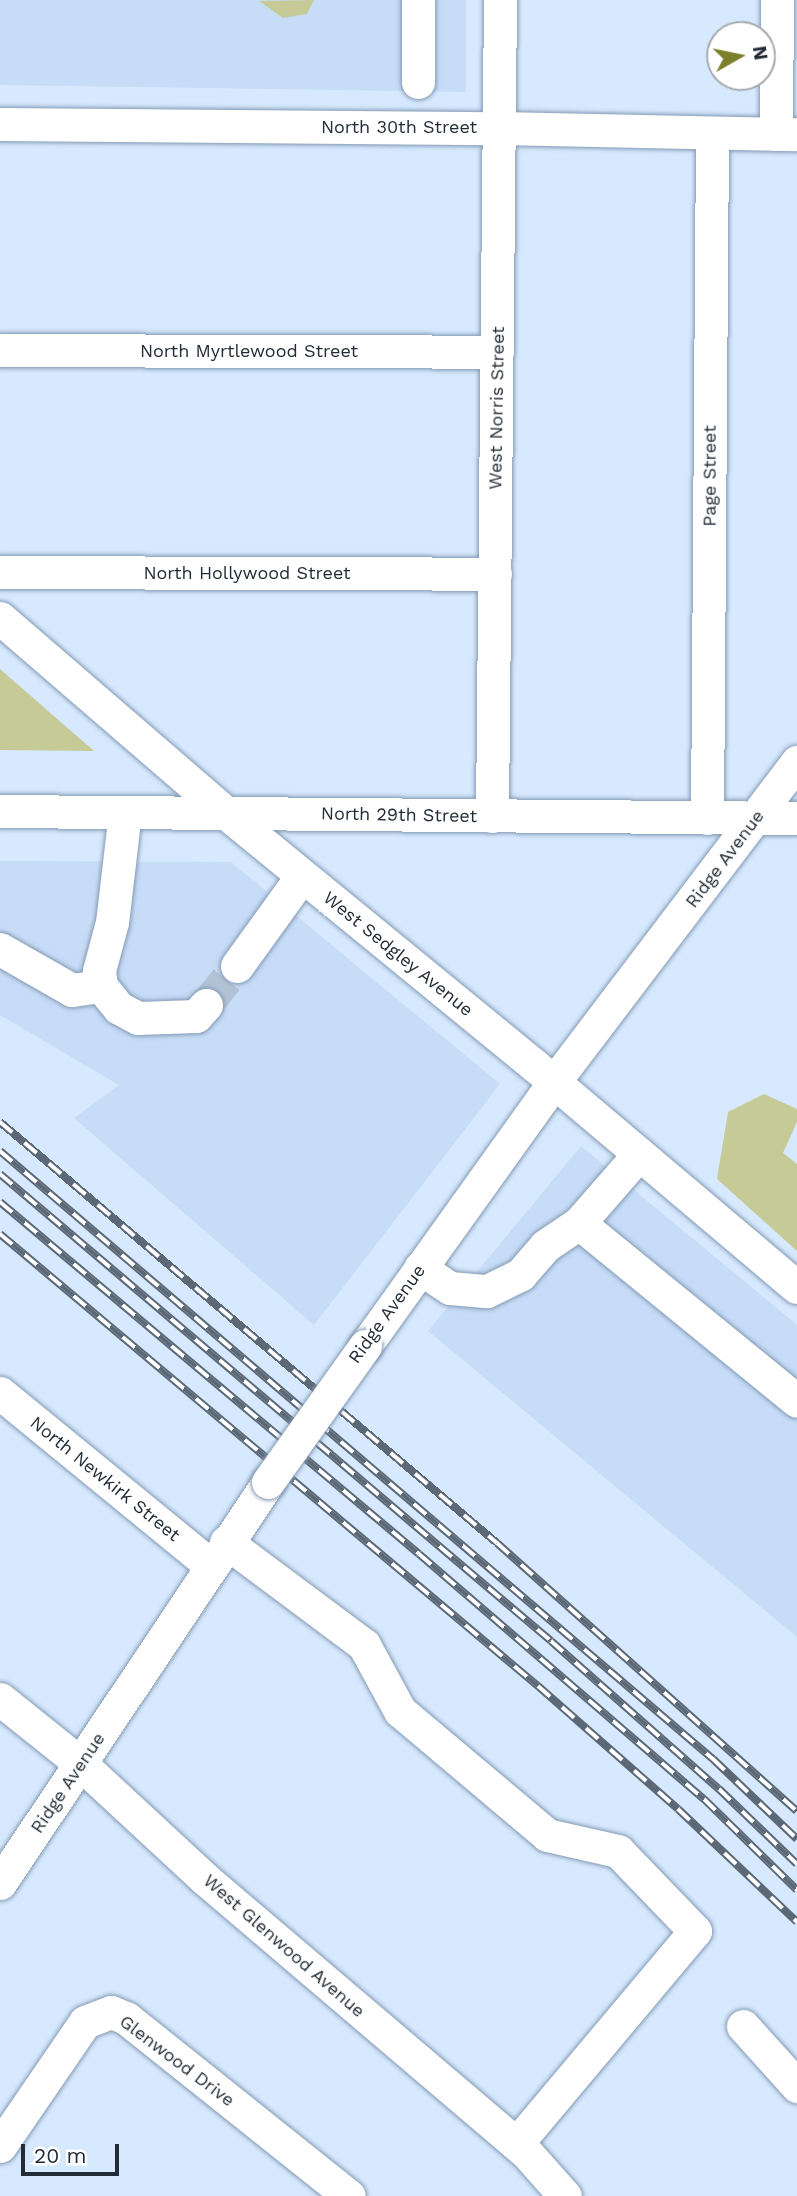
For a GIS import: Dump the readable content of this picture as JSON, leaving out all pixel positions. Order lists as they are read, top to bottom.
{
  "streets": {
    "street": [
      "North 30th Street",
      "North Myrtlewood Street",
      "West Norris Street",
      "Page Street",
      "North Hollywood Street",
      "North 29th Street",
      "Ridge Avenue",
      "West Sedgley Avenue",
      "North Newkirk Street",
      "West Glenwood Avenue",
      "Glenwood Drive"
    ]
  },
  "crossings": [
    ["North 30th Street", "West Norris Street"],
    ["North 30th Street", "Page Street"],
    ["North Myrtlewood Street", "West Norris Street"],
    ["West Norris Street", "North Hollywood Street"],
    ["West Norris Street", "North 29th Street"],
    ["Page Street", "North 29th Street"],
    ["North 29th Street", "Ridge Avenue"],
    ["North 29th Street", "West Sedgley Avenue"],
    ["Ridge Avenue", "West Sedgley Avenue"],
    ["Ridge Avenue", "North Newkirk Street"],
    ["Ridge Avenue", "West Glenwood Avenue"],
    ["North Newkirk Street", "West Glenwood Avenue"]
  ],
  "scale_bar": "20 m",
  "north": "right"
}
